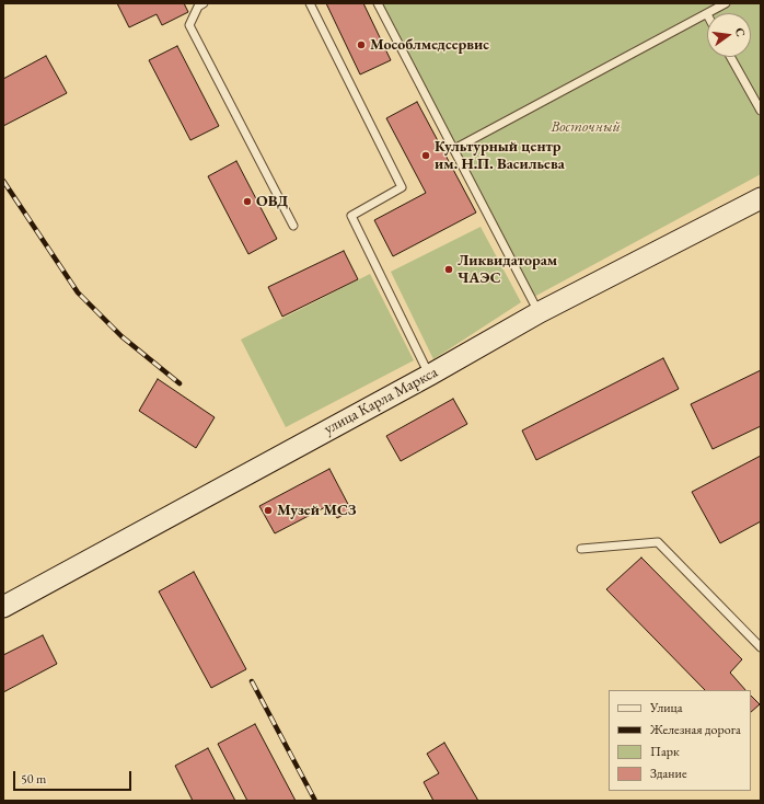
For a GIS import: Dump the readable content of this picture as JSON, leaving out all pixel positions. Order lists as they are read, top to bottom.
{
  "streets": {
    "street": ["улица Карла Маркса"]
  },
  "parks": ["Восточный"],
  "places": [
    "Мособлмедсервис",
    "Культурный центр им. Н.П. Васильева",
    "ОВД",
    "Ликвидаторам ЧАЭС",
    "Музей МСЗ"
  ],
  "legend": [
    "Улица",
    "Железная дорога",
    "Парк",
    "Здание"
  ],
  "scale_bar": "50 m",
  "north": "right"
}
